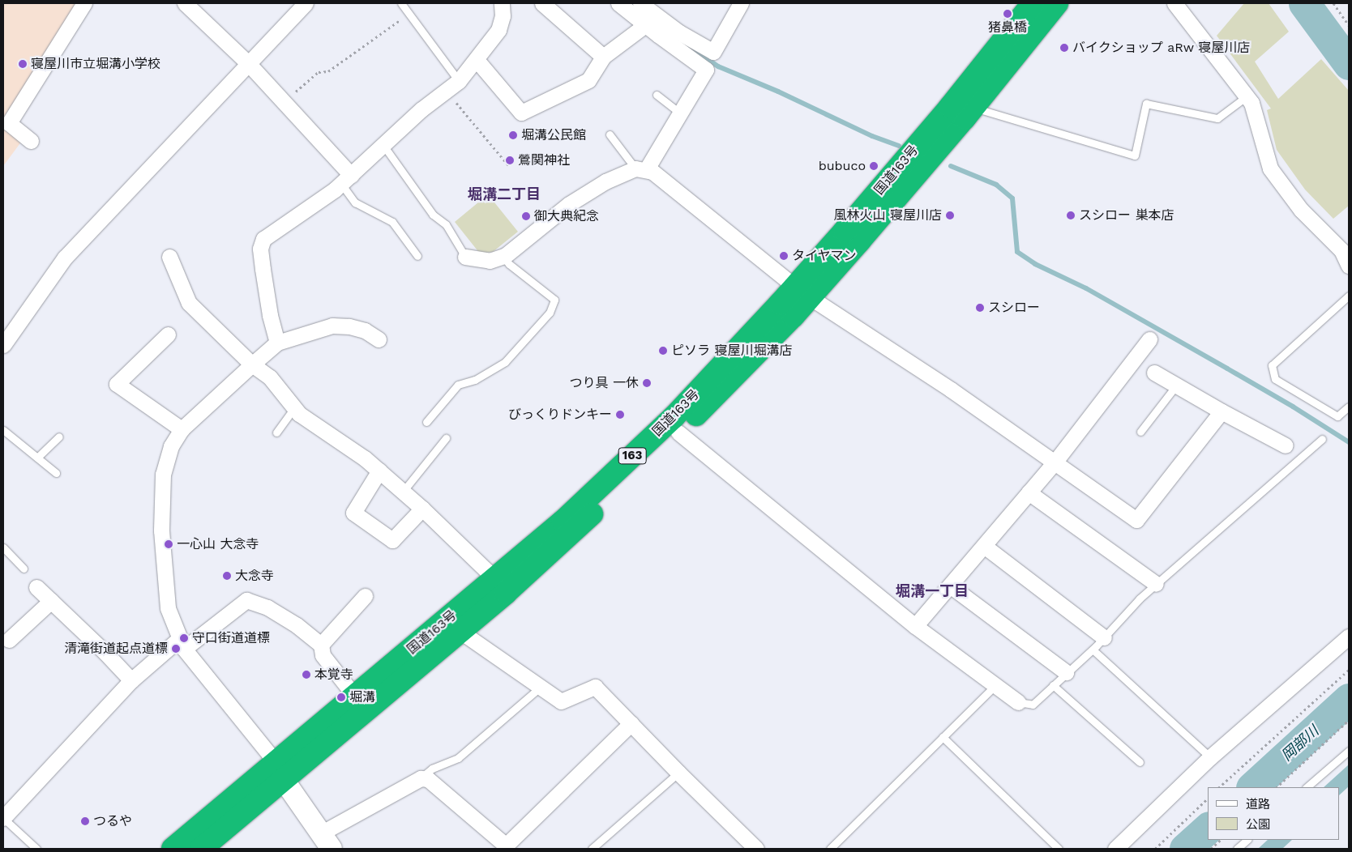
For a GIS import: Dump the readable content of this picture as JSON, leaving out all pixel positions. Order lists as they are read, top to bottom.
{
  "streets": {
    "highway": ["国道163号", "163"]
  },
  "districts": ["堀溝二丁目", "堀溝一丁目"],
  "water": ["岡部川"],
  "places": [
    "猪鼻橋",
    "バイクショップ aRw 寝屋川店",
    "寝屋川市立堀溝小学校",
    "堀溝公民館",
    "鶯関神社",
    "bubuco",
    "風林火山 寝屋川店",
    "スシロー 巣本店",
    "御大典紀念",
    "タイヤマン",
    "スシロー",
    "ピソラ 寝屋川堀溝店",
    "つり具 一休",
    "びっくりドンキー",
    "一心山 大念寺",
    "大念寺",
    "守口街道道標",
    "清滝街道起点道標",
    "本覚寺",
    "堀溝",
    "つるや"
  ],
  "legend": ["道路", "公園"]
}
